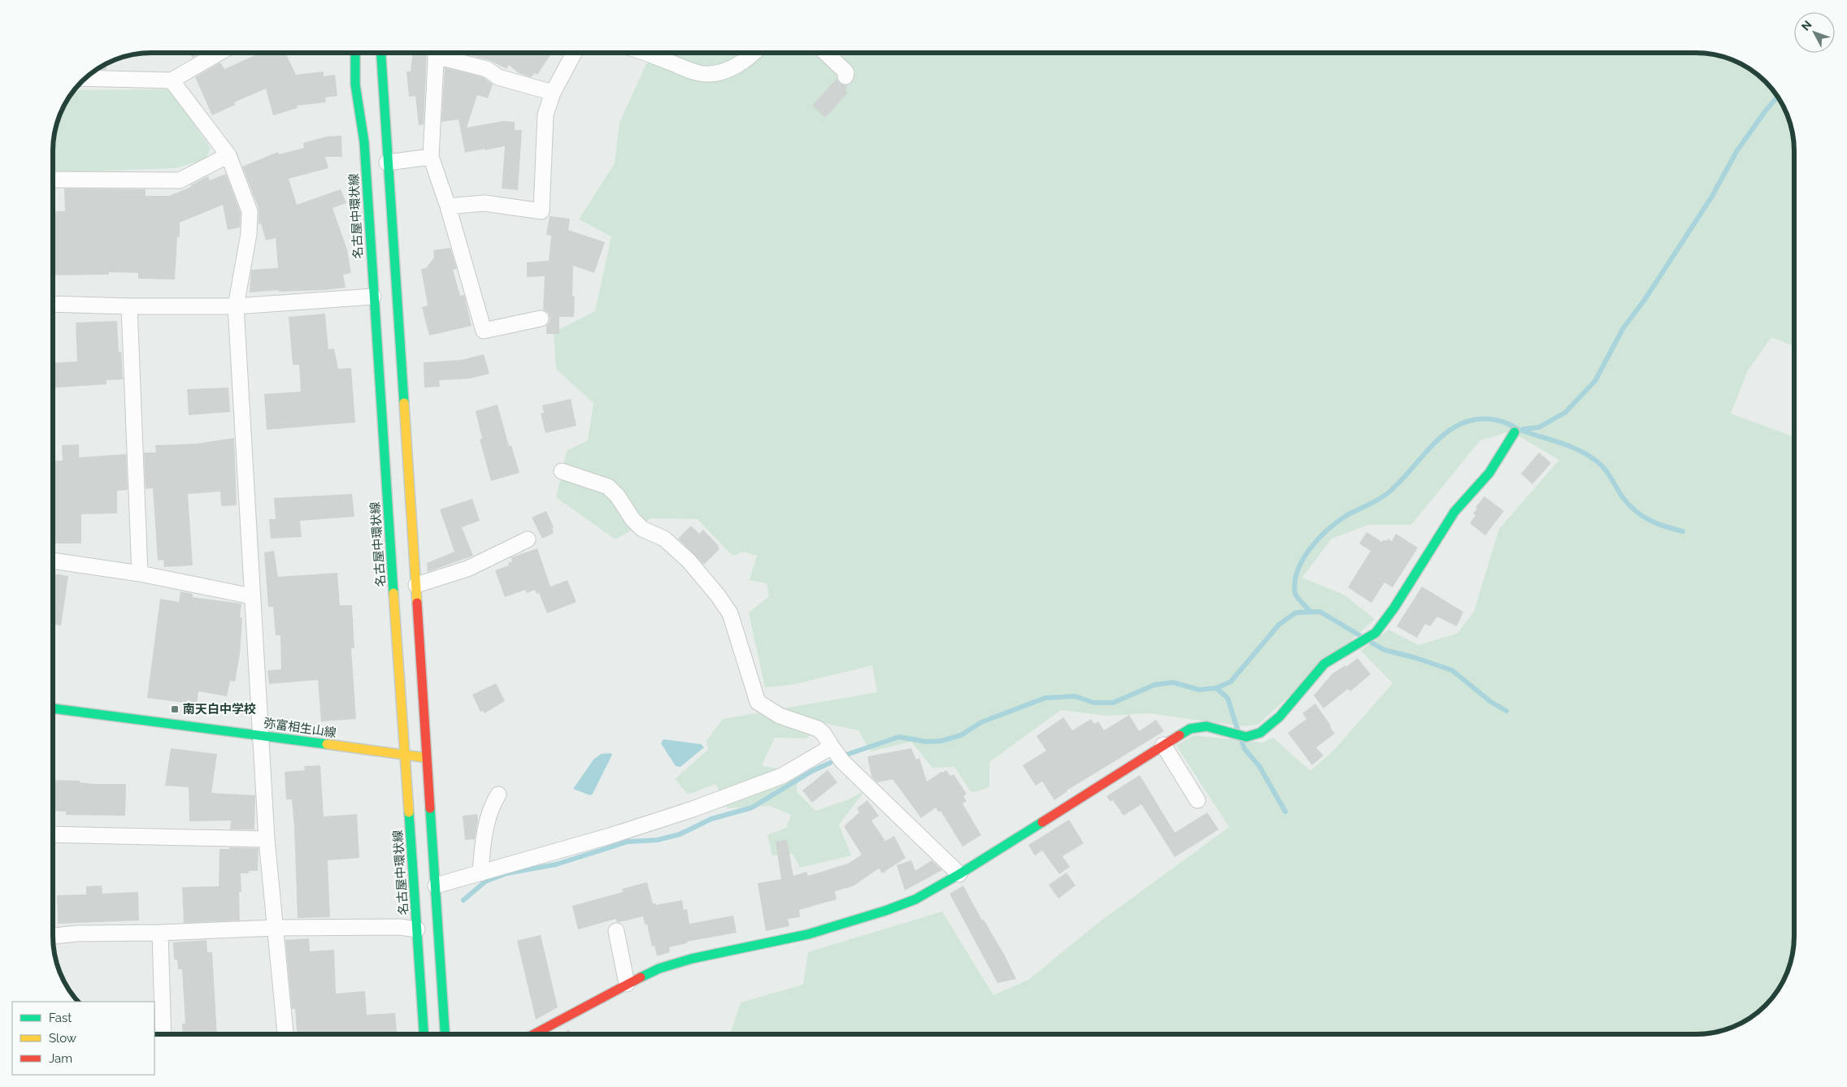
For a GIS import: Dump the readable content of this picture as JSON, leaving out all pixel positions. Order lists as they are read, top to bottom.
{
  "streets": {
    "main road": ["名古屋中環状線", "弥富相生山線"]
  },
  "crossings": [
    ["名古屋中環状線", "弥富相生山線"]
  ],
  "places": {
    "transit": ["南天白中学校"]
  },
  "legend": ["Fast", "Slow", "Jam"],
  "north": "top left"
}
